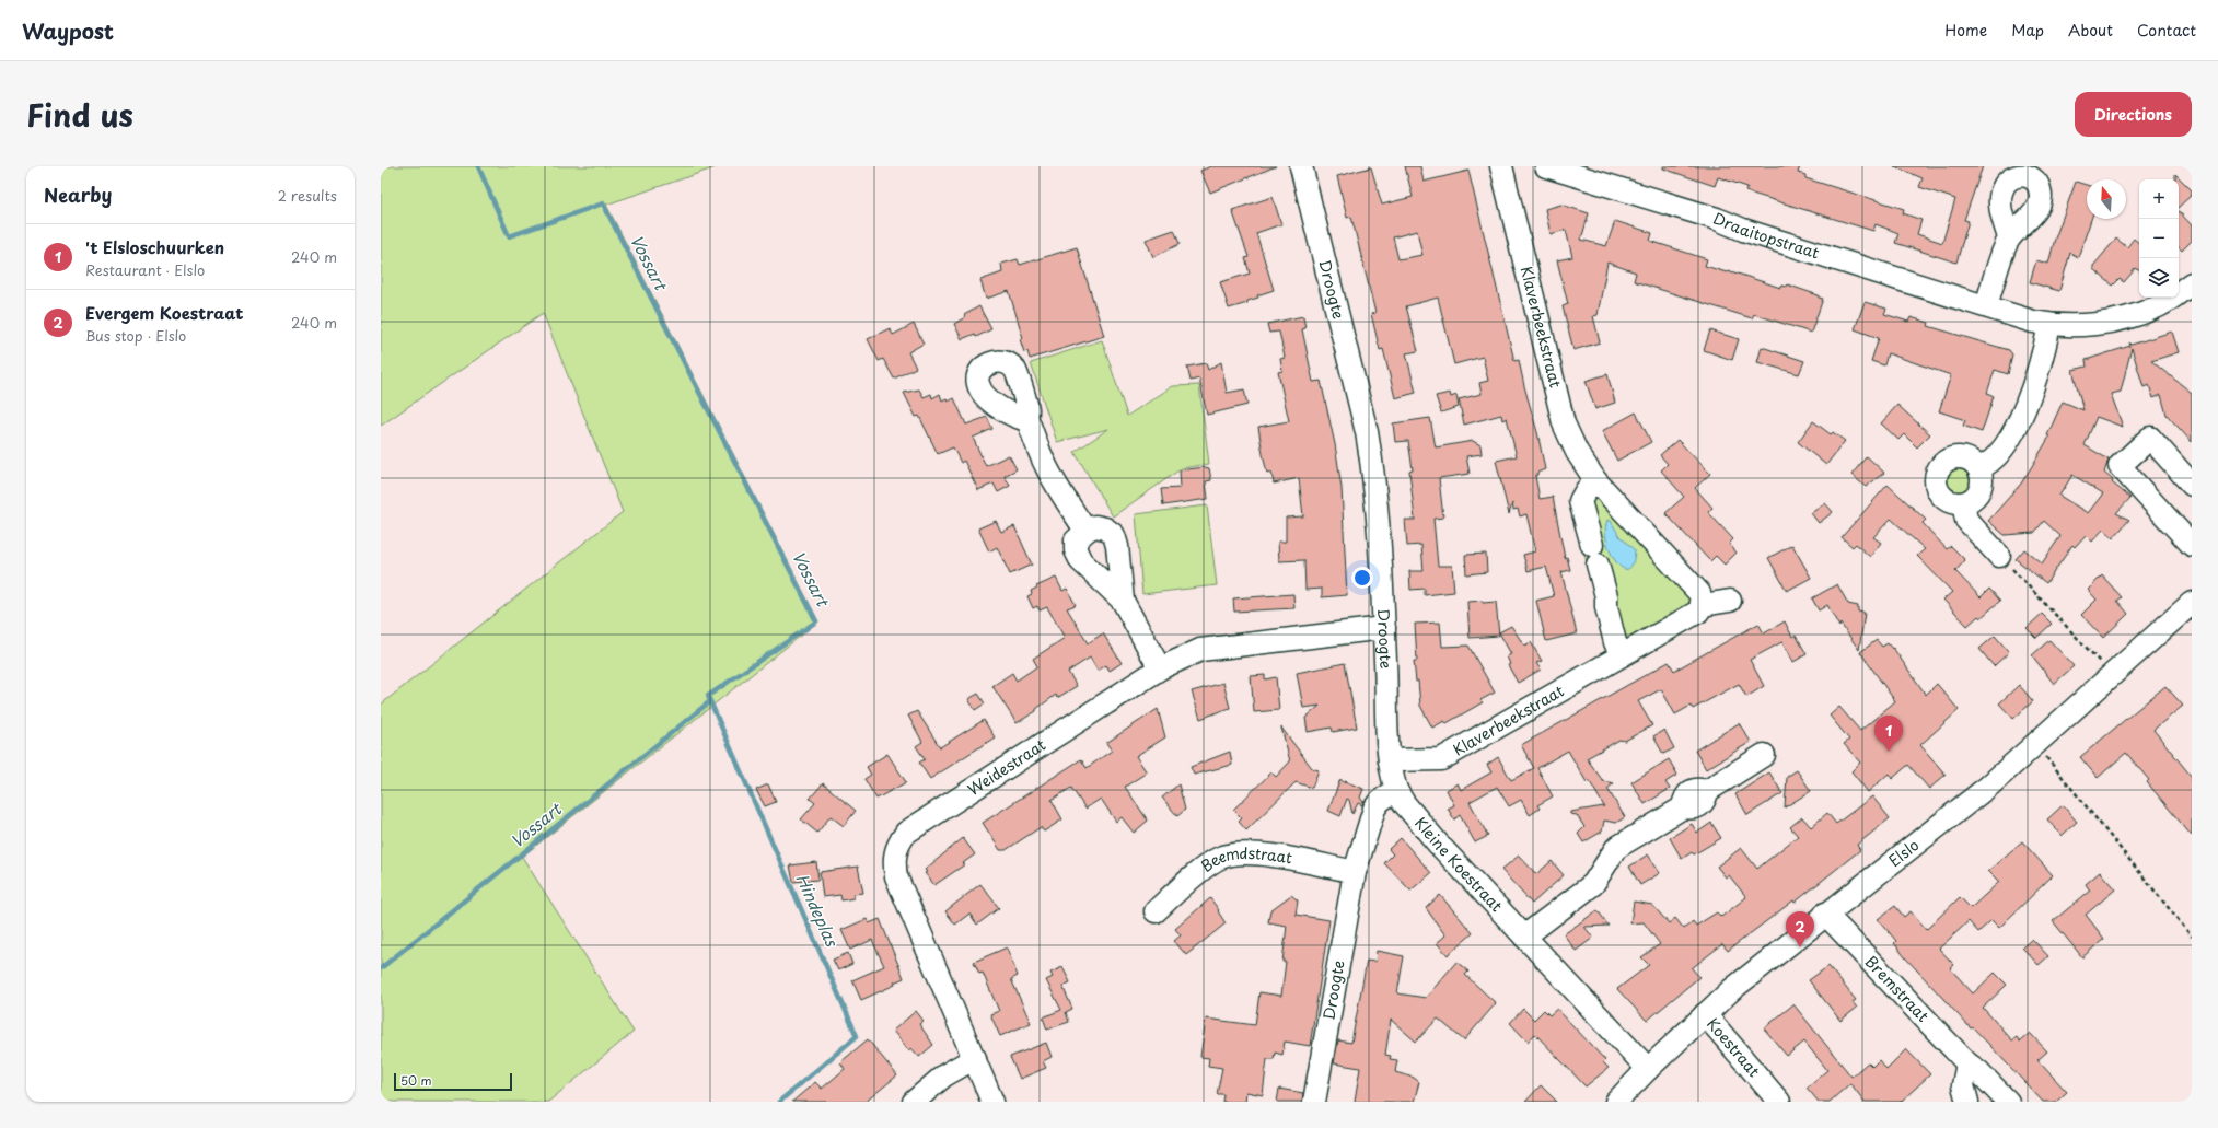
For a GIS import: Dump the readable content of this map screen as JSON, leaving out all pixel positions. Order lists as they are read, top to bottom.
{
  "streets": {
    "street": [
      "Draaitopstraat",
      "Droogte",
      "Klaverbeekstraat",
      "Weidestraat",
      "Elslo",
      "Kleine Koestraat",
      "Beemdstraat",
      "Bremstraat",
      "Koestraat"
    ]
  },
  "crossings": [
    ["Droogte", "Klaverbeekstraat"],
    ["Droogte", "Weidestraat"],
    ["Droogte", "Kleine Koestraat"],
    ["Droogte", "Beemdstraat"],
    ["Elslo", "Kleine Koestraat"],
    ["Elslo", "Bremstraat"],
    ["Elslo", "Koestraat"]
  ],
  "water": ["Vossart", "Hindeplas"],
  "scale_bar": "50 m",
  "north": "top",
  "page": {
    "header": "Waypost",
    "nav": [
      "Home",
      "Map",
      "About",
      "Contact"
    ],
    "title": "Find us",
    "buttons": "Directions",
    "heading": ["Nearby", "2 results"],
    "map_buttons": ["+", "−"],
    "list": [
      {
        "mark": "1",
        "name": "'t Elsloschuurken",
        "note": "Restaurant · Elslo",
        "value": "240 m"
      },
      {
        "mark": "2",
        "name": "Evergem Koestraat",
        "note": "Bus stop · Elslo",
        "value": "240 m"
      }
    ],
    "pins": ["1", "2"],
    "scale": "50 m"
  }
}
